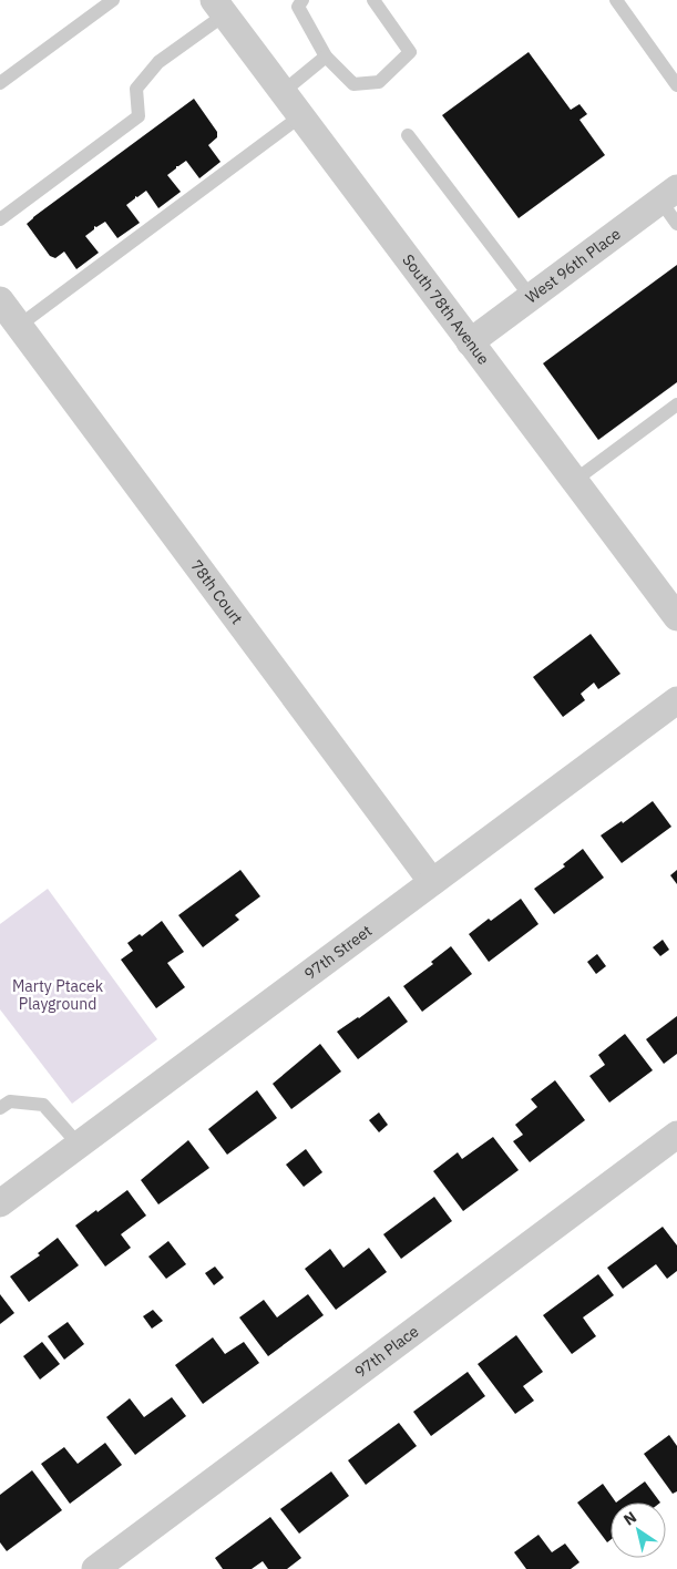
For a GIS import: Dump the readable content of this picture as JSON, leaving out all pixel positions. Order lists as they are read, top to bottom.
{
  "streets": {
    "street": [
      "West 96th Place",
      "South 78th Avenue",
      "78th Court",
      "97th Street",
      "97th Place"
    ]
  },
  "crossings": [
    ["West 96th Place", "South 78th Avenue"],
    ["78th Court", "97th Street"]
  ],
  "parks": ["Marty Ptacek Playground"],
  "north": "top left"
}
